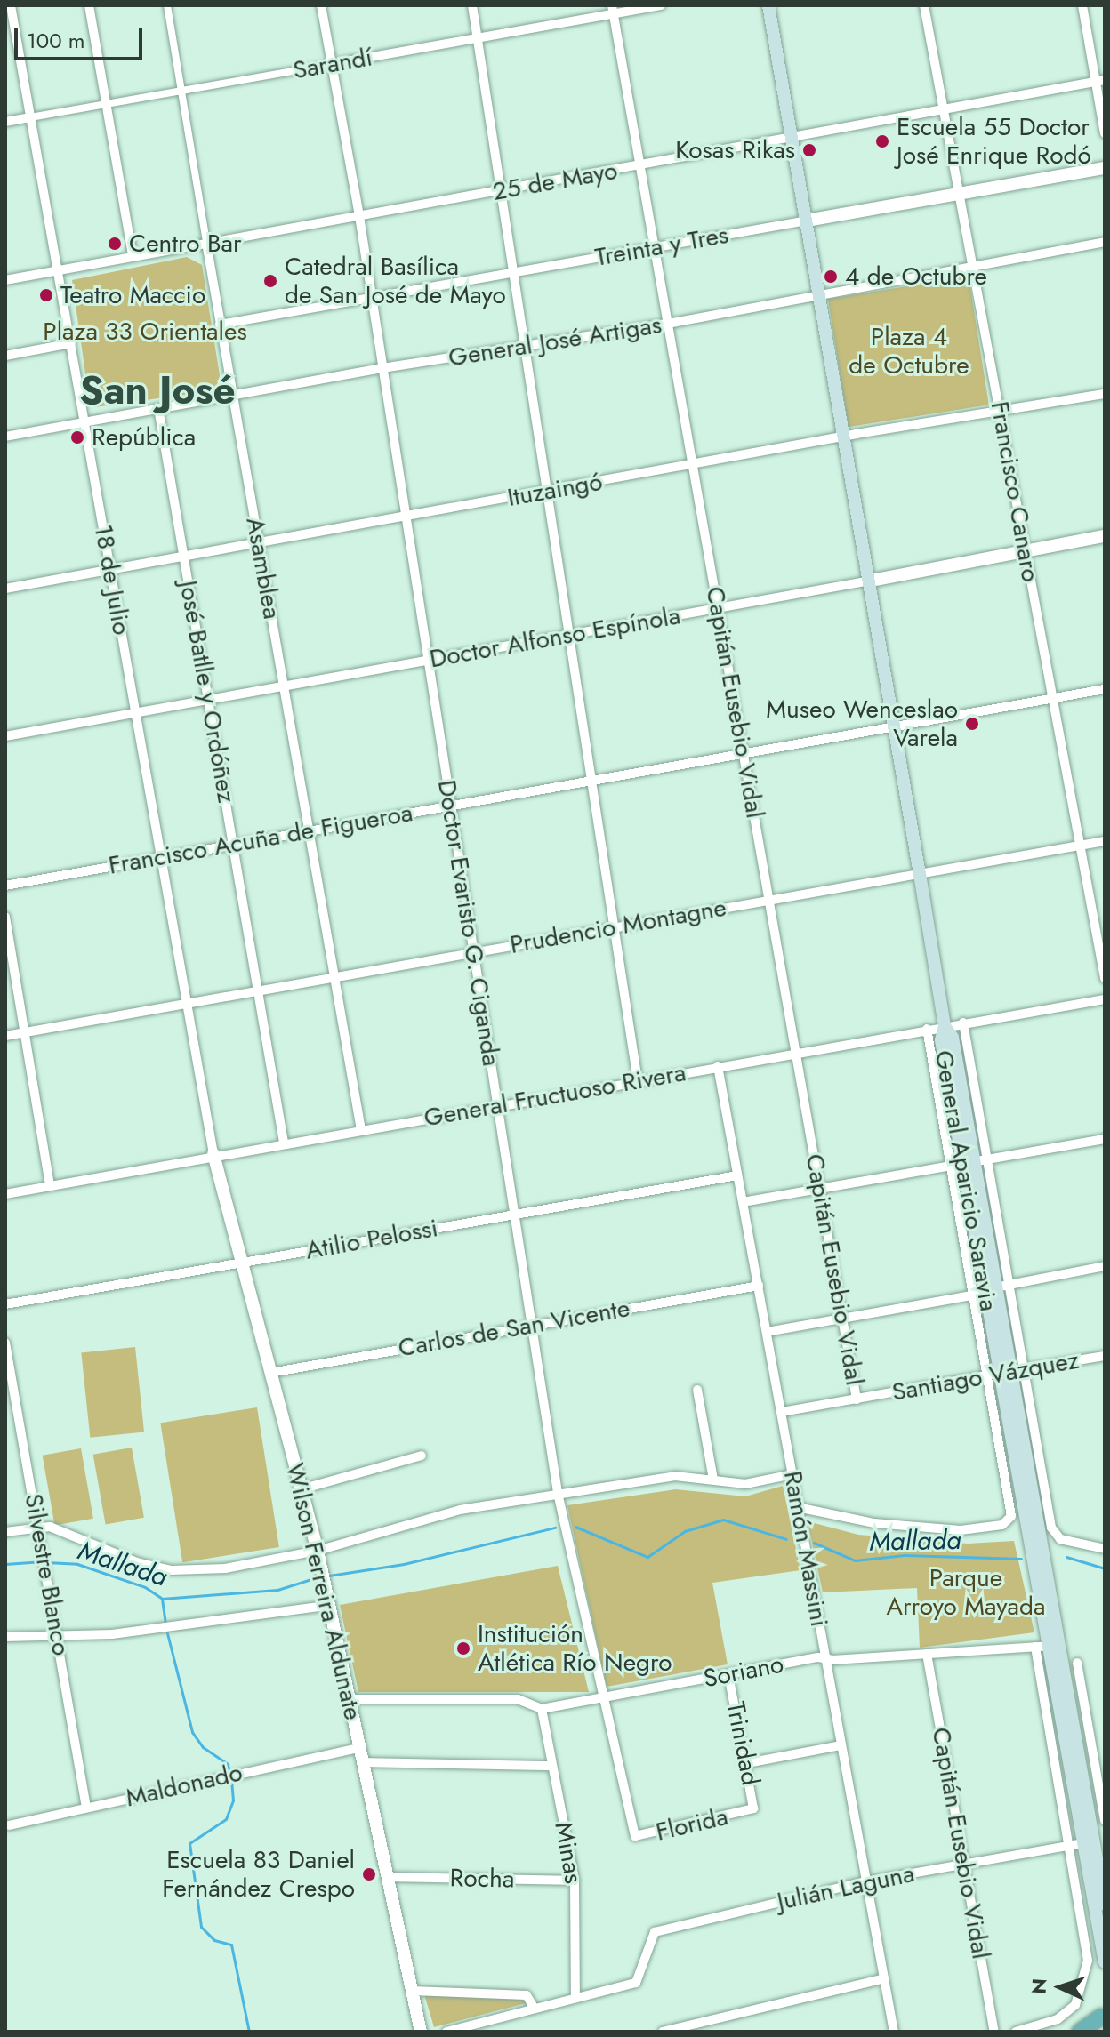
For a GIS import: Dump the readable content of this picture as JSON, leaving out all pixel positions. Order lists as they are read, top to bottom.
{
  "streets": {
    "main road": ["General Aparicio Saravia"],
    "street": [
      "Sarandí",
      "25 de Mayo",
      "Treinta y Tres",
      "General José Artigas",
      "Ituzaingó",
      "Francisco Canaro",
      "Asamblea",
      "18 de Julio",
      "Doctor Alfonso Espínola",
      "José Batlle y Ordóñez",
      "Capitán Eusebio Vidal",
      "Francisco Acuña de Figueroa",
      "Doctor Evaristo G. Ciganda",
      "Prudencio Montagne",
      "General Fructuoso Rivera",
      "Atilio Pelossi",
      "Carlos de San Vicente",
      "Santiago Vázquez",
      "Ramón Massini",
      "Silvestre Blanco",
      "Wilson Ferreira Aldunate",
      "Soriano",
      "Trinidad",
      "Maldonado",
      "Florida",
      "Minas",
      "Rocha",
      "Julián Laguna"
    ]
  },
  "crossings": [
    ["Sarandí", "Asamblea"],
    ["Sarandí", "18 de Julio"],
    ["Sarandí", "Capitán Eusebio Vidal"],
    ["Sarandí", "Doctor Evaristo G. Ciganda"],
    ["25 de Mayo", "Francisco Canaro"],
    ["25 de Mayo", "Asamblea"],
    ["25 de Mayo", "18 de Julio"],
    ["25 de Mayo", "Capitán Eusebio Vidal"],
    ["25 de Mayo", "Doctor Evaristo G. Ciganda"],
    ["25 de Mayo", "General Aparicio Saravia"],
    ["Treinta y Tres", "Francisco Canaro"],
    ["Treinta y Tres", "Asamblea"],
    ["Treinta y Tres", "Capitán Eusebio Vidal"],
    ["Treinta y Tres", "Doctor Evaristo G. Ciganda"],
    ["Treinta y Tres", "General Aparicio Saravia"],
    ["General José Artigas", "Francisco Canaro"],
    ["General José Artigas", "Asamblea"],
    ["General José Artigas", "18 de Julio"],
    ["General José Artigas", "José Batlle y Ordóñez"],
    ["General José Artigas", "Capitán Eusebio Vidal"],
    ["General José Artigas", "Doctor Evaristo G. Ciganda"],
    ["General José Artigas", "General Aparicio Saravia"],
    ["Ituzaingó", "Francisco Canaro"],
    ["Ituzaingó", "Asamblea"],
    ["Ituzaingó", "18 de Julio"],
    ["Ituzaingó", "José Batlle y Ordóñez"],
    ["Ituzaingó", "Capitán Eusebio Vidal"],
    ["Ituzaingó", "Doctor Evaristo G. Ciganda"],
    ["Ituzaingó", "General Aparicio Saravia"],
    ["Francisco Canaro", "Doctor Alfonso Espínola"],
    ["Francisco Canaro", "Francisco Acuña de Figueroa"],
    ["Francisco Canaro", "Prudencio Montagne"],
    ["Asamblea", "Doctor Alfonso Espínola"],
    ["Asamblea", "Francisco Acuña de Figueroa"],
    ["Asamblea", "Prudencio Montagne"],
    ["Asamblea", "General Fructuoso Rivera"],
    ["18 de Julio", "Doctor Alfonso Espínola"],
    ["18 de Julio", "Francisco Acuña de Figueroa"],
    ["18 de Julio", "Prudencio Montagne"],
    ["18 de Julio", "General Fructuoso Rivera"],
    ["18 de Julio", "Wilson Ferreira Aldunate"],
    ["Doctor Alfonso Espínola", "José Batlle y Ordóñez"],
    ["Doctor Alfonso Espínola", "Capitán Eusebio Vidal"],
    ["Doctor Alfonso Espínola", "Doctor Evaristo G. Ciganda"],
    ["Doctor Alfonso Espínola", "General Aparicio Saravia"],
    ["José Batlle y Ordóñez", "Francisco Acuña de Figueroa"],
    ["José Batlle y Ordóñez", "Prudencio Montagne"],
    ["José Batlle y Ordóñez", "General Fructuoso Rivera"],
    ["Capitán Eusebio Vidal", "Francisco Acuña de Figueroa"],
    ["Capitán Eusebio Vidal", "Prudencio Montagne"],
    ["Capitán Eusebio Vidal", "General Fructuoso Rivera"],
    ["Capitán Eusebio Vidal", "Santiago Vázquez"],
    ["Capitán Eusebio Vidal", "Soriano"],
    ["Capitán Eusebio Vidal", "Julián Laguna"],
    ["Francisco Acuña de Figueroa", "Doctor Evaristo G. Ciganda"],
    ["Francisco Acuña de Figueroa", "General Aparicio Saravia"],
    ["Doctor Evaristo G. Ciganda", "Prudencio Montagne"],
    ["Doctor Evaristo G. Ciganda", "General Fructuoso Rivera"],
    ["Doctor Evaristo G. Ciganda", "Atilio Pelossi"],
    ["Doctor Evaristo G. Ciganda", "Carlos de San Vicente"],
    ["Doctor Evaristo G. Ciganda", "Soriano"],
    ["Doctor Evaristo G. Ciganda", "Florida"],
    ["Prudencio Montagne", "General Aparicio Saravia"],
    ["General Fructuoso Rivera", "General Aparicio Saravia"],
    ["General Fructuoso Rivera", "Ramón Massini"],
    ["General Fructuoso Rivera", "Wilson Ferreira Aldunate"],
    ["General Aparicio Saravia", "Santiago Vázquez"],
    ["General Aparicio Saravia", "Ramón Massini"],
    ["General Aparicio Saravia", "Soriano"],
    ["General Aparicio Saravia", "Julián Laguna"],
    ["Atilio Pelossi", "Ramón Massini"],
    ["Atilio Pelossi", "Wilson Ferreira Aldunate"],
    ["Carlos de San Vicente", "Ramón Massini"],
    ["Carlos de San Vicente", "Wilson Ferreira Aldunate"],
    ["Santiago Vázquez", "Ramón Massini"],
    ["Ramón Massini", "Soriano"],
    ["Ramón Massini", "Julián Laguna"],
    ["Silvestre Blanco", "Maldonado"],
    ["Wilson Ferreira Aldunate", "Soriano"],
    ["Wilson Ferreira Aldunate", "Maldonado"],
    ["Wilson Ferreira Aldunate", "Rocha"],
    ["Soriano", "Trinidad"],
    ["Soriano", "Minas"],
    ["Trinidad", "Florida"],
    ["Minas", "Rocha"],
    ["Minas", "Julián Laguna"]
  ],
  "districts": ["San José"],
  "water": ["Mallada"],
  "parks": ["Plaza 33 Orientales", "Plaza 4 de Octubre", "Parque Arroyo Mayada"],
  "places": [
    "Escuela 55 Doctor José Enrique Rodó",
    "Kosas Rikas",
    "Centro Bar",
    "4 de Octubre",
    "Catedral Basílica de San José de Mayo",
    "Teatro Maccio",
    "República",
    "Museo Wenceslao Varela",
    "Institución Atlética Río Negro",
    "Escuela 83 Daniel Fernández Crespo"
  ],
  "scale_bar": "100 m",
  "north": "left"
}
